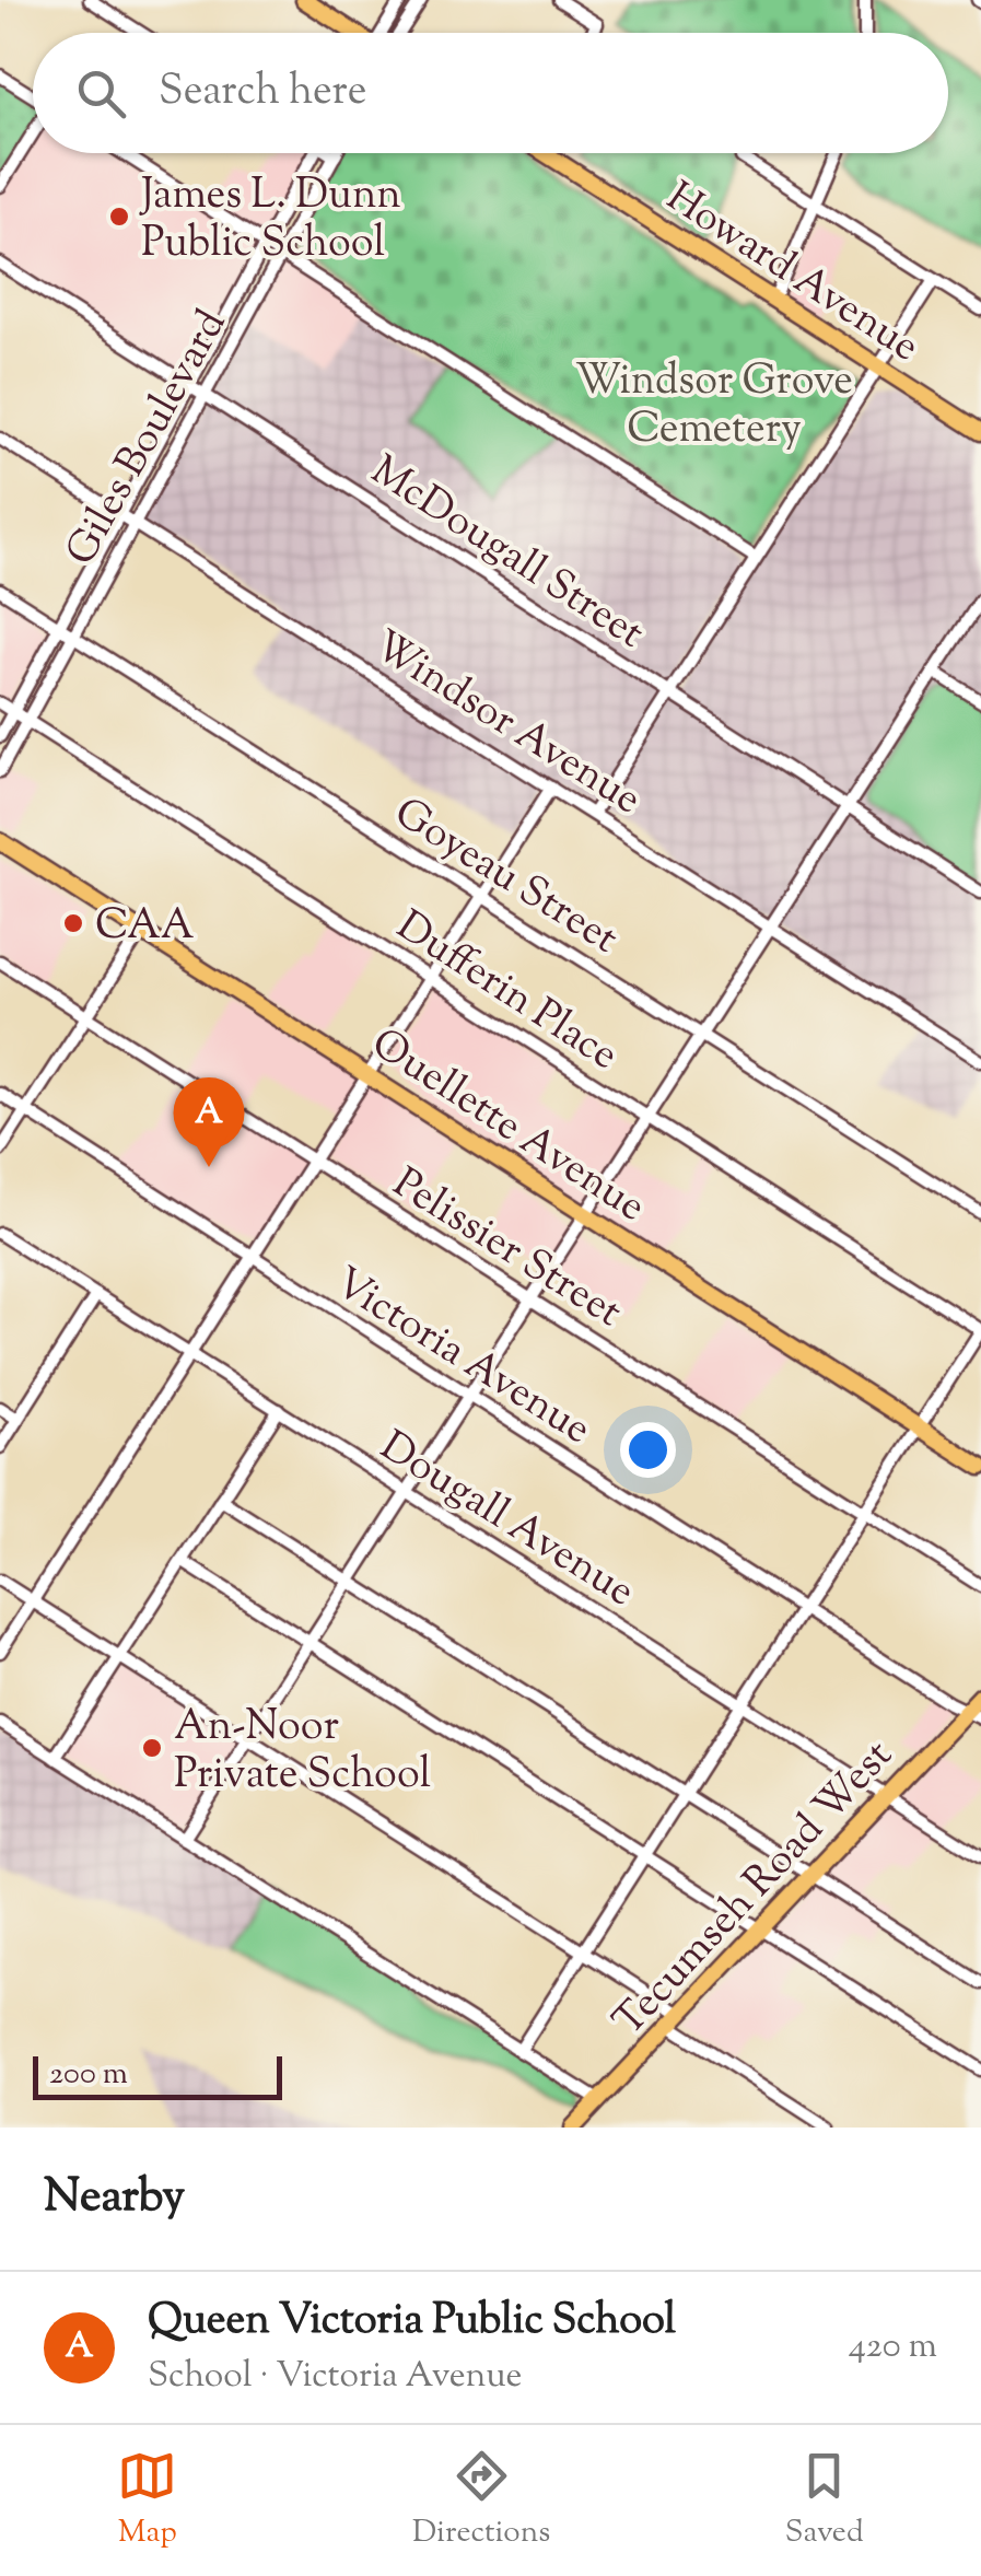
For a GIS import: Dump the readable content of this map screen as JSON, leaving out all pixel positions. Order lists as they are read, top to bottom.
{
  "streets": {
    "main road": ["Howard Avenue", "Ouellette Avenue", "Tecumseh Road West"],
    "street": [
      "Giles Boulevard",
      "McDougall Street",
      "Windsor Avenue",
      "Goyeau Street",
      "Dufferin Place",
      "Pelissier Street",
      "Victoria Avenue",
      "Dougall Avenue"
    ]
  },
  "crossings": [
    ["Giles Boulevard", "McDougall Street"],
    ["Giles Boulevard", "Windsor Avenue"],
    ["Giles Boulevard", "Goyeau Street"],
    ["Giles Boulevard", "Dufferin Place"],
    ["Victoria Avenue", "Tecumseh Road West"],
    ["Dougall Avenue", "Tecumseh Road West"]
  ],
  "parks": ["Windsor Grove Cemetery"],
  "places": ["James L. Dunn Public School", "CAA", "An-Noor Private School"],
  "scale_bar": "200 m",
  "page": {
    "search": "Search here",
    "pins": "A",
    "scale": "200 m",
    "heading": "Nearby",
    "list": [
      {
        "mark": "A",
        "name": "Queen Victoria Public School",
        "note": "School · Victoria Avenue",
        "value": "420 m"
      }
    ],
    "nav": ["Map", "Directions", "Saved"]
  }
}
